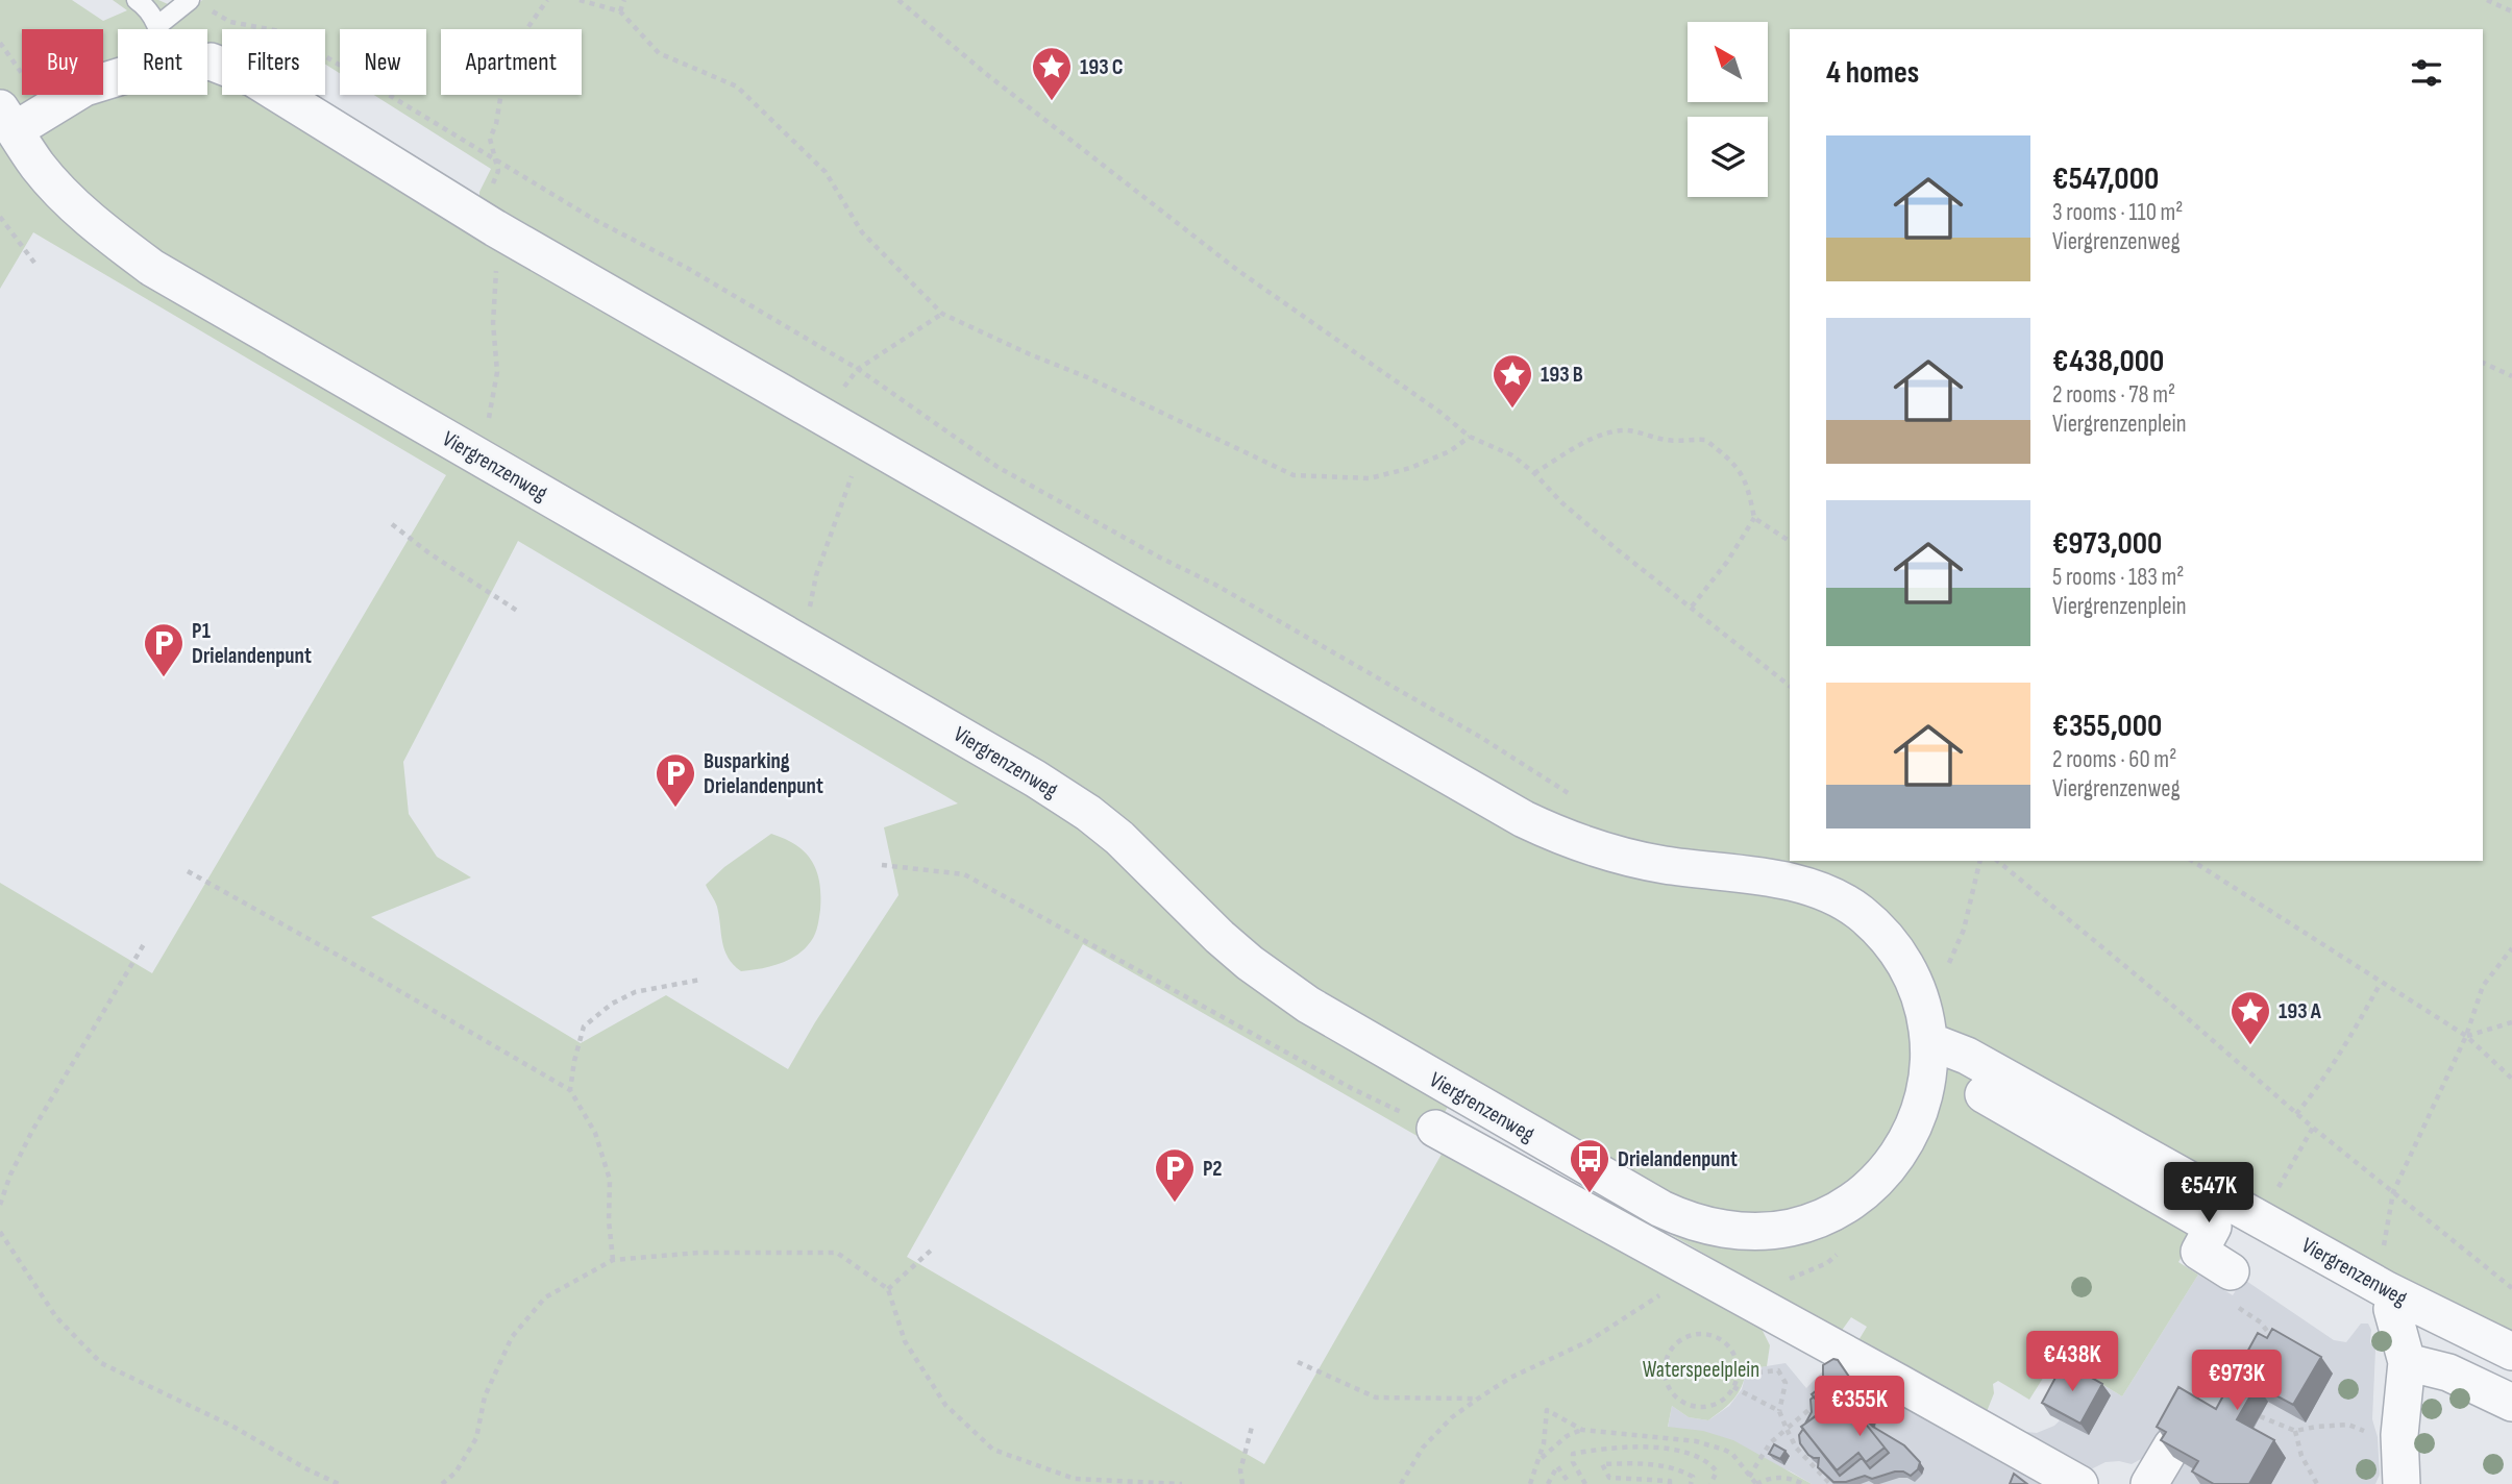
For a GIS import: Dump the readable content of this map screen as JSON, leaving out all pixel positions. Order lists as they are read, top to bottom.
{
  "streets": {
    "street": ["Viergrenzenweg"]
  },
  "parks": ["Waterspeelplein"],
  "places": {
    "place": ["193 C", "193 B", "193 A"],
    "parking": ["P1 Drielandenpunt", "Busparking Drielandenpunt", "P2"],
    "bus stop": ["Drielandenpunt"]
  },
  "north": "top left",
  "page": {
    "chip": [
      "Buy",
      "Rent",
      "Filters",
      "New",
      "Apartment"
    ],
    "heading": "4 homes",
    "list": [
      {
        "name": "€547,000",
        "note": "3 rooms · 110 m² · Viergrenzenweg"
      },
      {
        "name": "€438,000",
        "note": "2 rooms · 78 m² · Viergrenzenplein"
      },
      {
        "name": "€973,000",
        "note": "5 rooms · 183 m² · Viergrenzenplein"
      },
      {
        "name": "€355,000",
        "note": "2 rooms · 60 m² · Viergrenzenweg"
      }
    ],
    "price": [
      "€547K",
      "€438K",
      "€973K",
      "€355K"
    ]
  }
}
